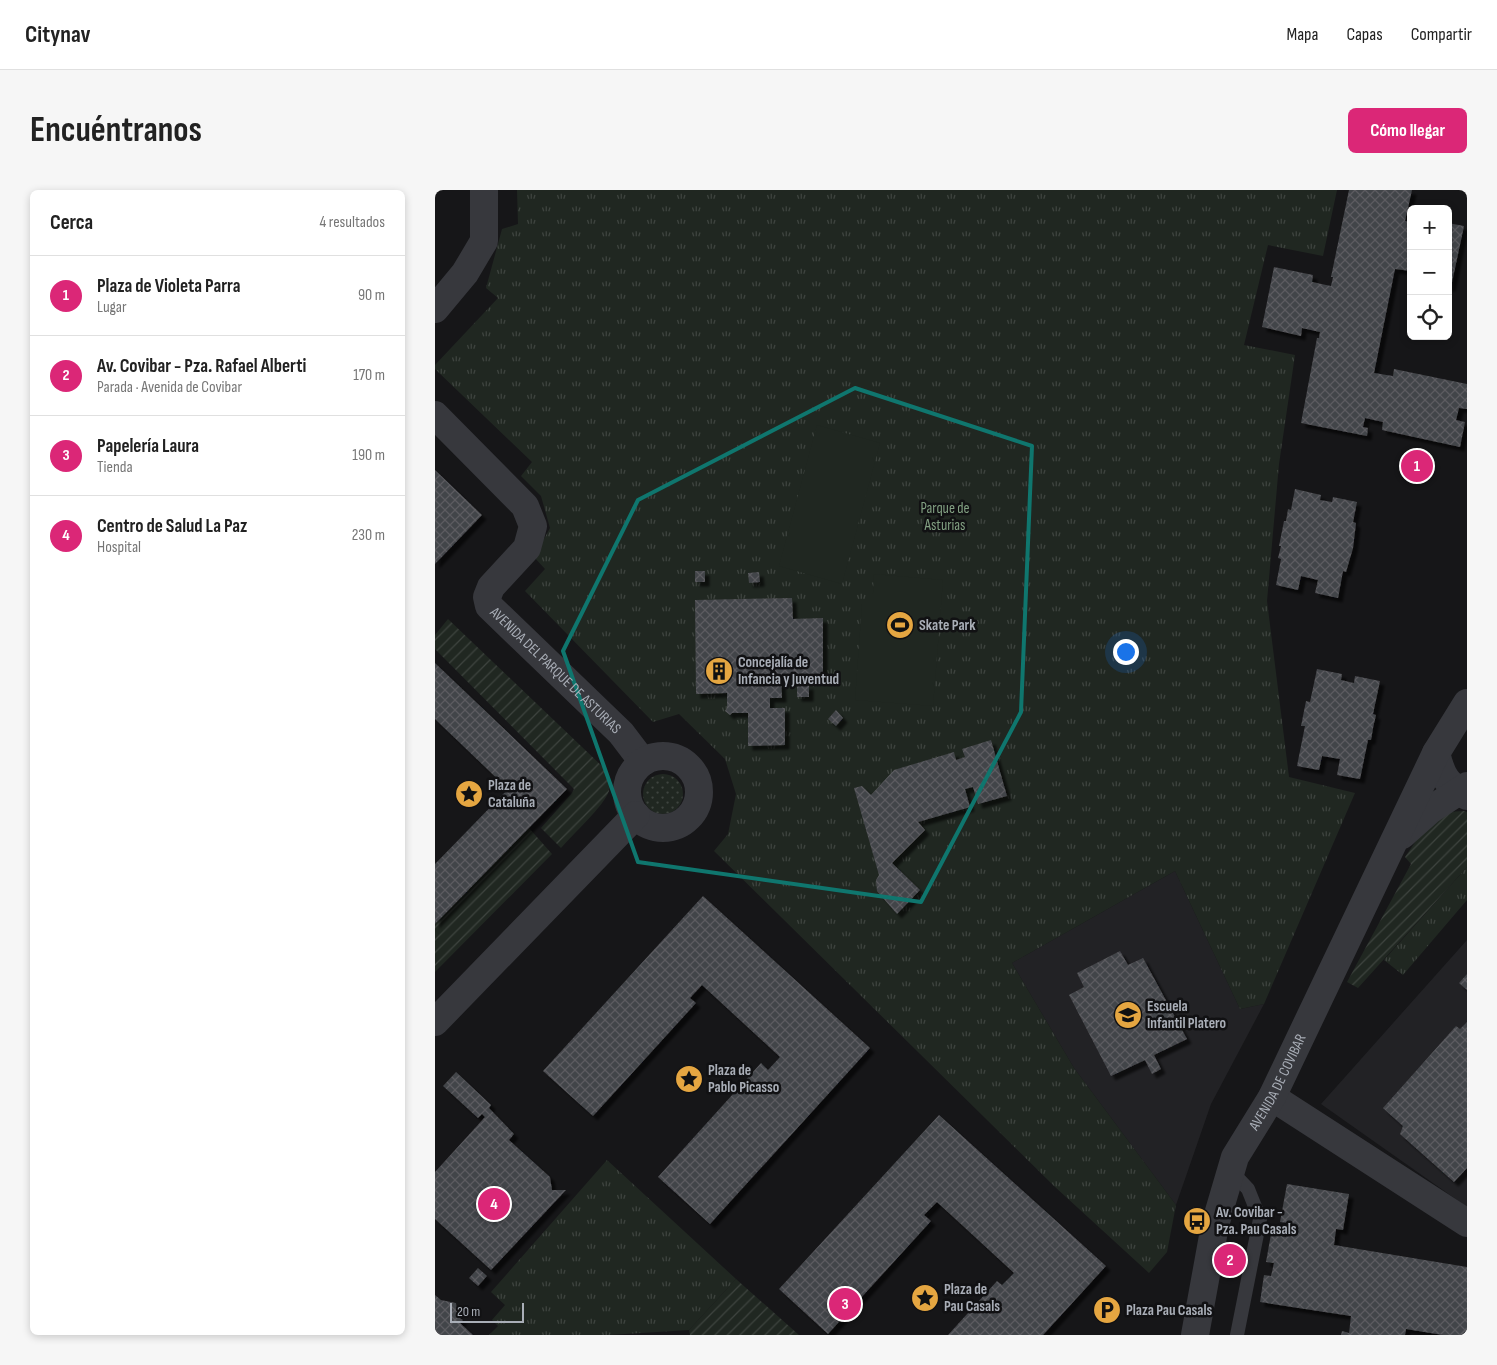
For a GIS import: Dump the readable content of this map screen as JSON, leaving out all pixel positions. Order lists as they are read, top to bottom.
{
  "streets": {
    "street": ["AVENIDA DEL PARQUE DE ASTURIAS", "AVENIDA DE COVIBAR"]
  },
  "parks": ["Parque de Asturias"],
  "places": {
    "sports": ["Skate Park"],
    "building": ["Concejalía de Infancia y Juventud"],
    "place": ["Plaza de Cataluña", "Plaza de Pablo Picasso", "Plaza de Pau Casals"],
    "school or university": ["Escuela Infantil Platero"],
    "bus stop": ["Av. Covibar - Pza. Pau Casals"],
    "parking": ["Plaza Pau Casals"]
  },
  "scale_bar": "20 m",
  "page": {
    "header": "Citynav",
    "nav": ["Mapa", "Capas", "Compartir"],
    "buttons": "Cómo llegar",
    "title": "Encuéntranos",
    "heading": ["Cerca", "4 resultados"],
    "map_buttons": ["+", "−"],
    "list": [
      {
        "mark": "1",
        "name": "Plaza de Violeta Parra",
        "note": "Lugar",
        "value": "90 m"
      },
      {
        "mark": "2",
        "name": "Av. Covibar - Pza. Rafael Alberti",
        "note": "Parada · Avenida de Covibar",
        "value": "170 m"
      },
      {
        "mark": "3",
        "name": "Papelería Laura",
        "note": "Tienda",
        "value": "190 m"
      },
      {
        "mark": "4",
        "name": "Centro de Salud La Paz",
        "note": "Hospital",
        "value": "230 m"
      }
    ],
    "pins": [
      "1",
      "4",
      "2",
      "3"
    ],
    "scale": "20 m"
  }
}
